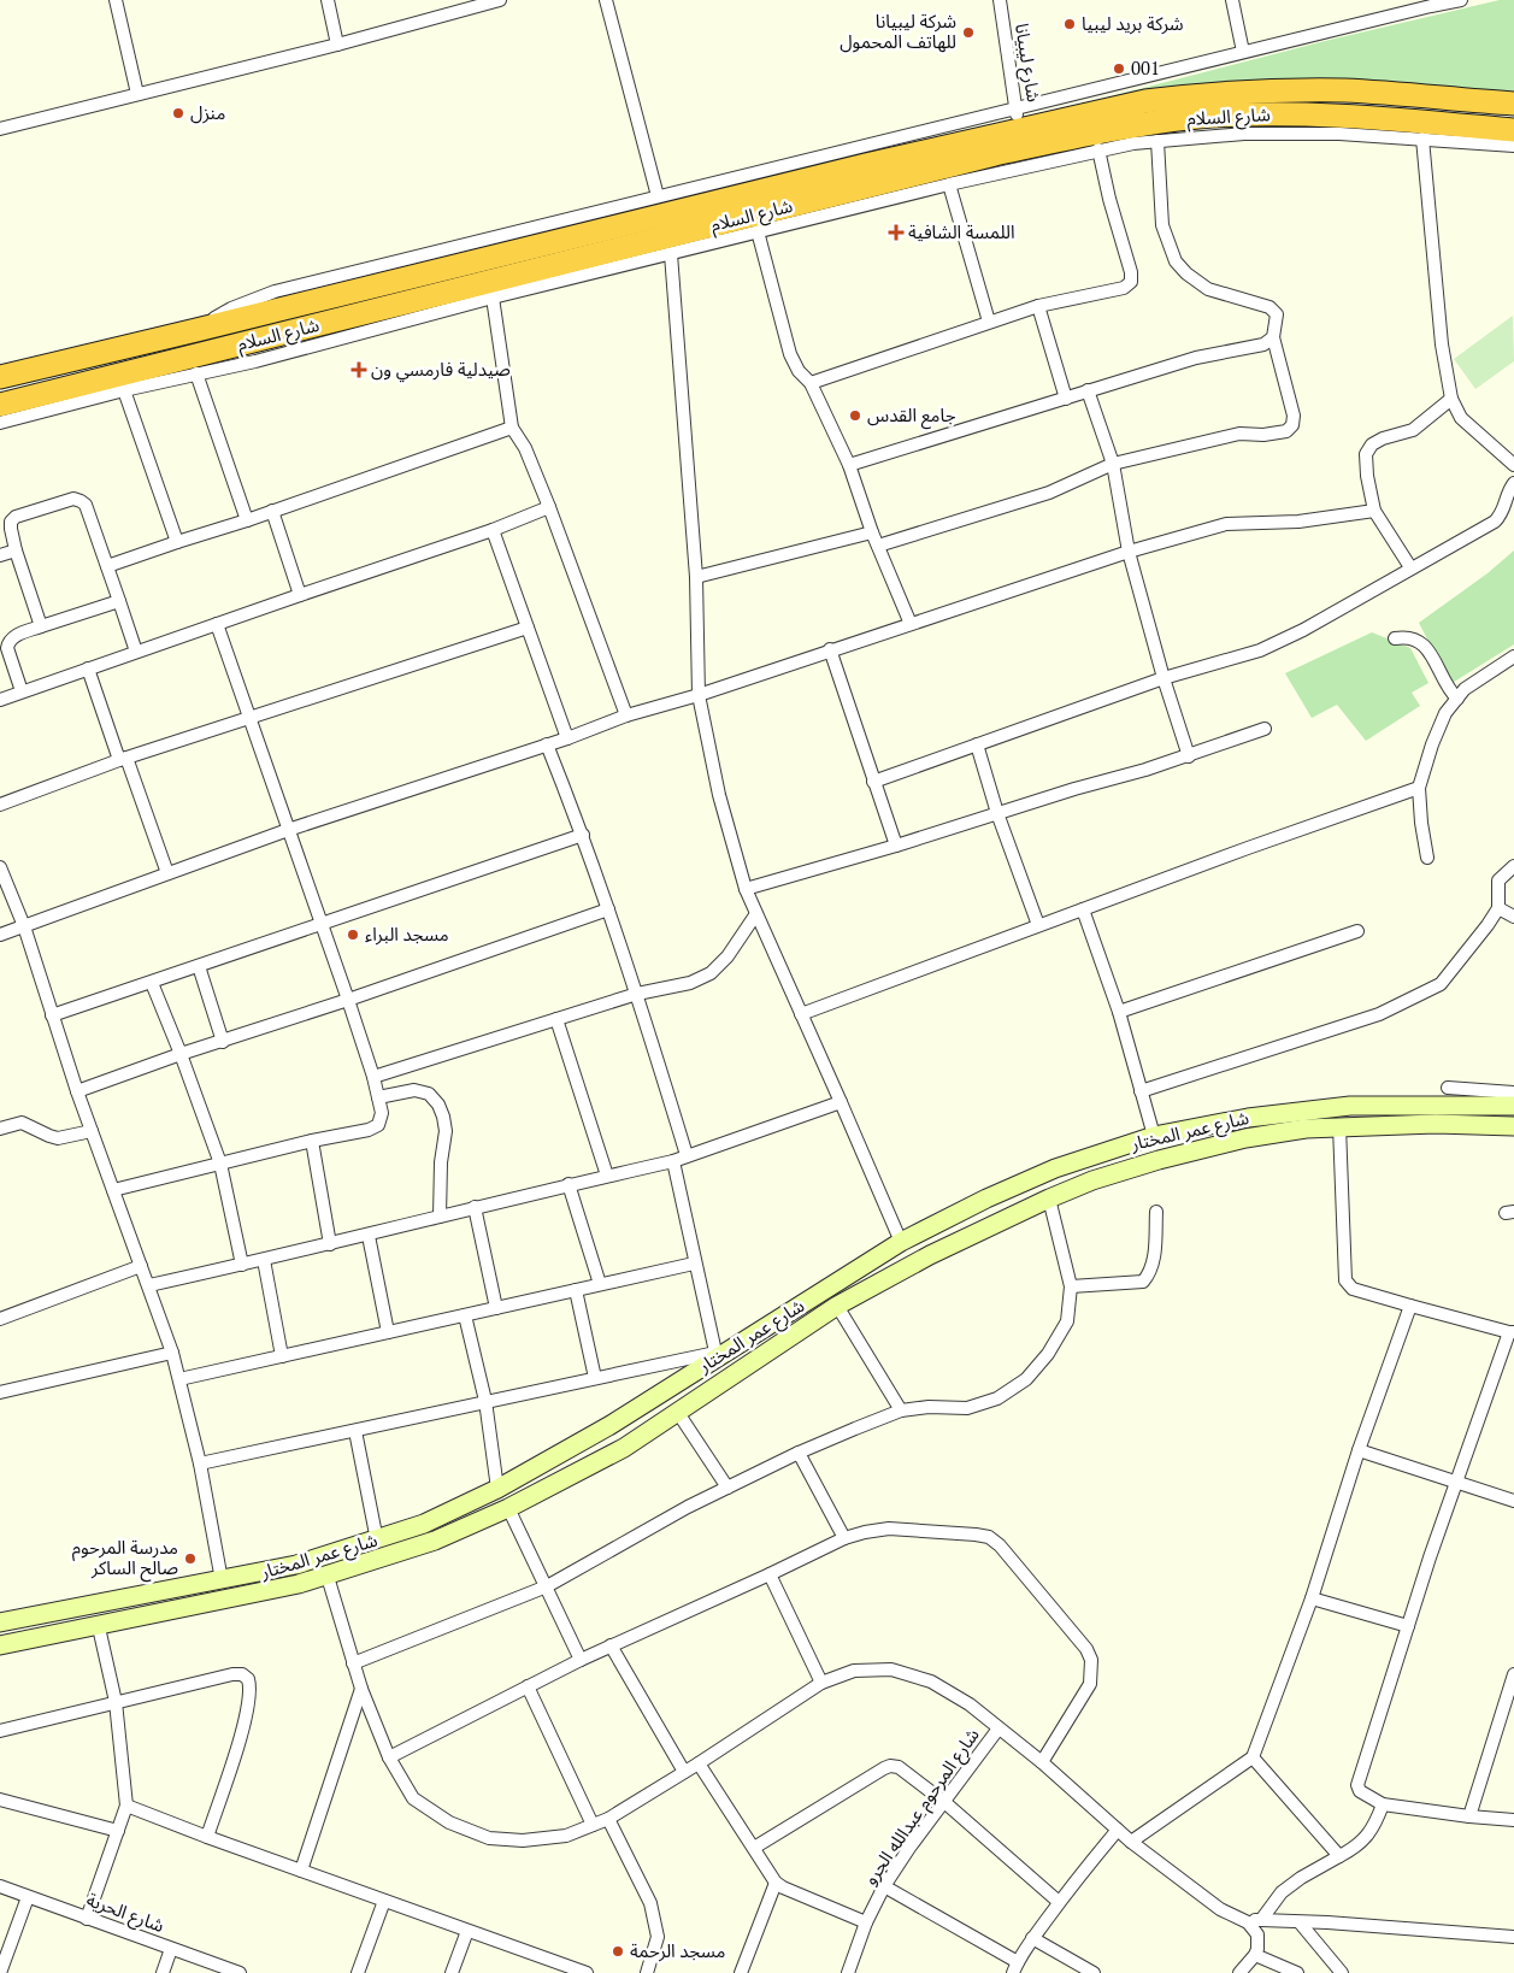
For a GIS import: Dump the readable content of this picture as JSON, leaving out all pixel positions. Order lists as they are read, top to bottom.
{
  "streets": {
    "highway": ["شارع السلام"],
    "street": [
      "شارع ليبيانا",
      "شارع عمر المختار",
      "شارع المرحوم عبدالله الجرو",
      "شارع الحرية"
    ]
  },
  "crossings": [
    ["شارع ليبيانا", "شارع السلام"]
  ],
  "places": {
    "other": [
      "شركة بريد ليبيا",
      "شركة ليبيانا للهاتف المحمول",
      "001",
      "منزل",
      "جامع القدس",
      "مسجد البراء",
      "مدرسة المرحوم صالح الساكر",
      "مسجد الرحمة"
    ],
    "health": ["اللمسة الشافية", "صيدلية فارمسي ون"]
  }
}
